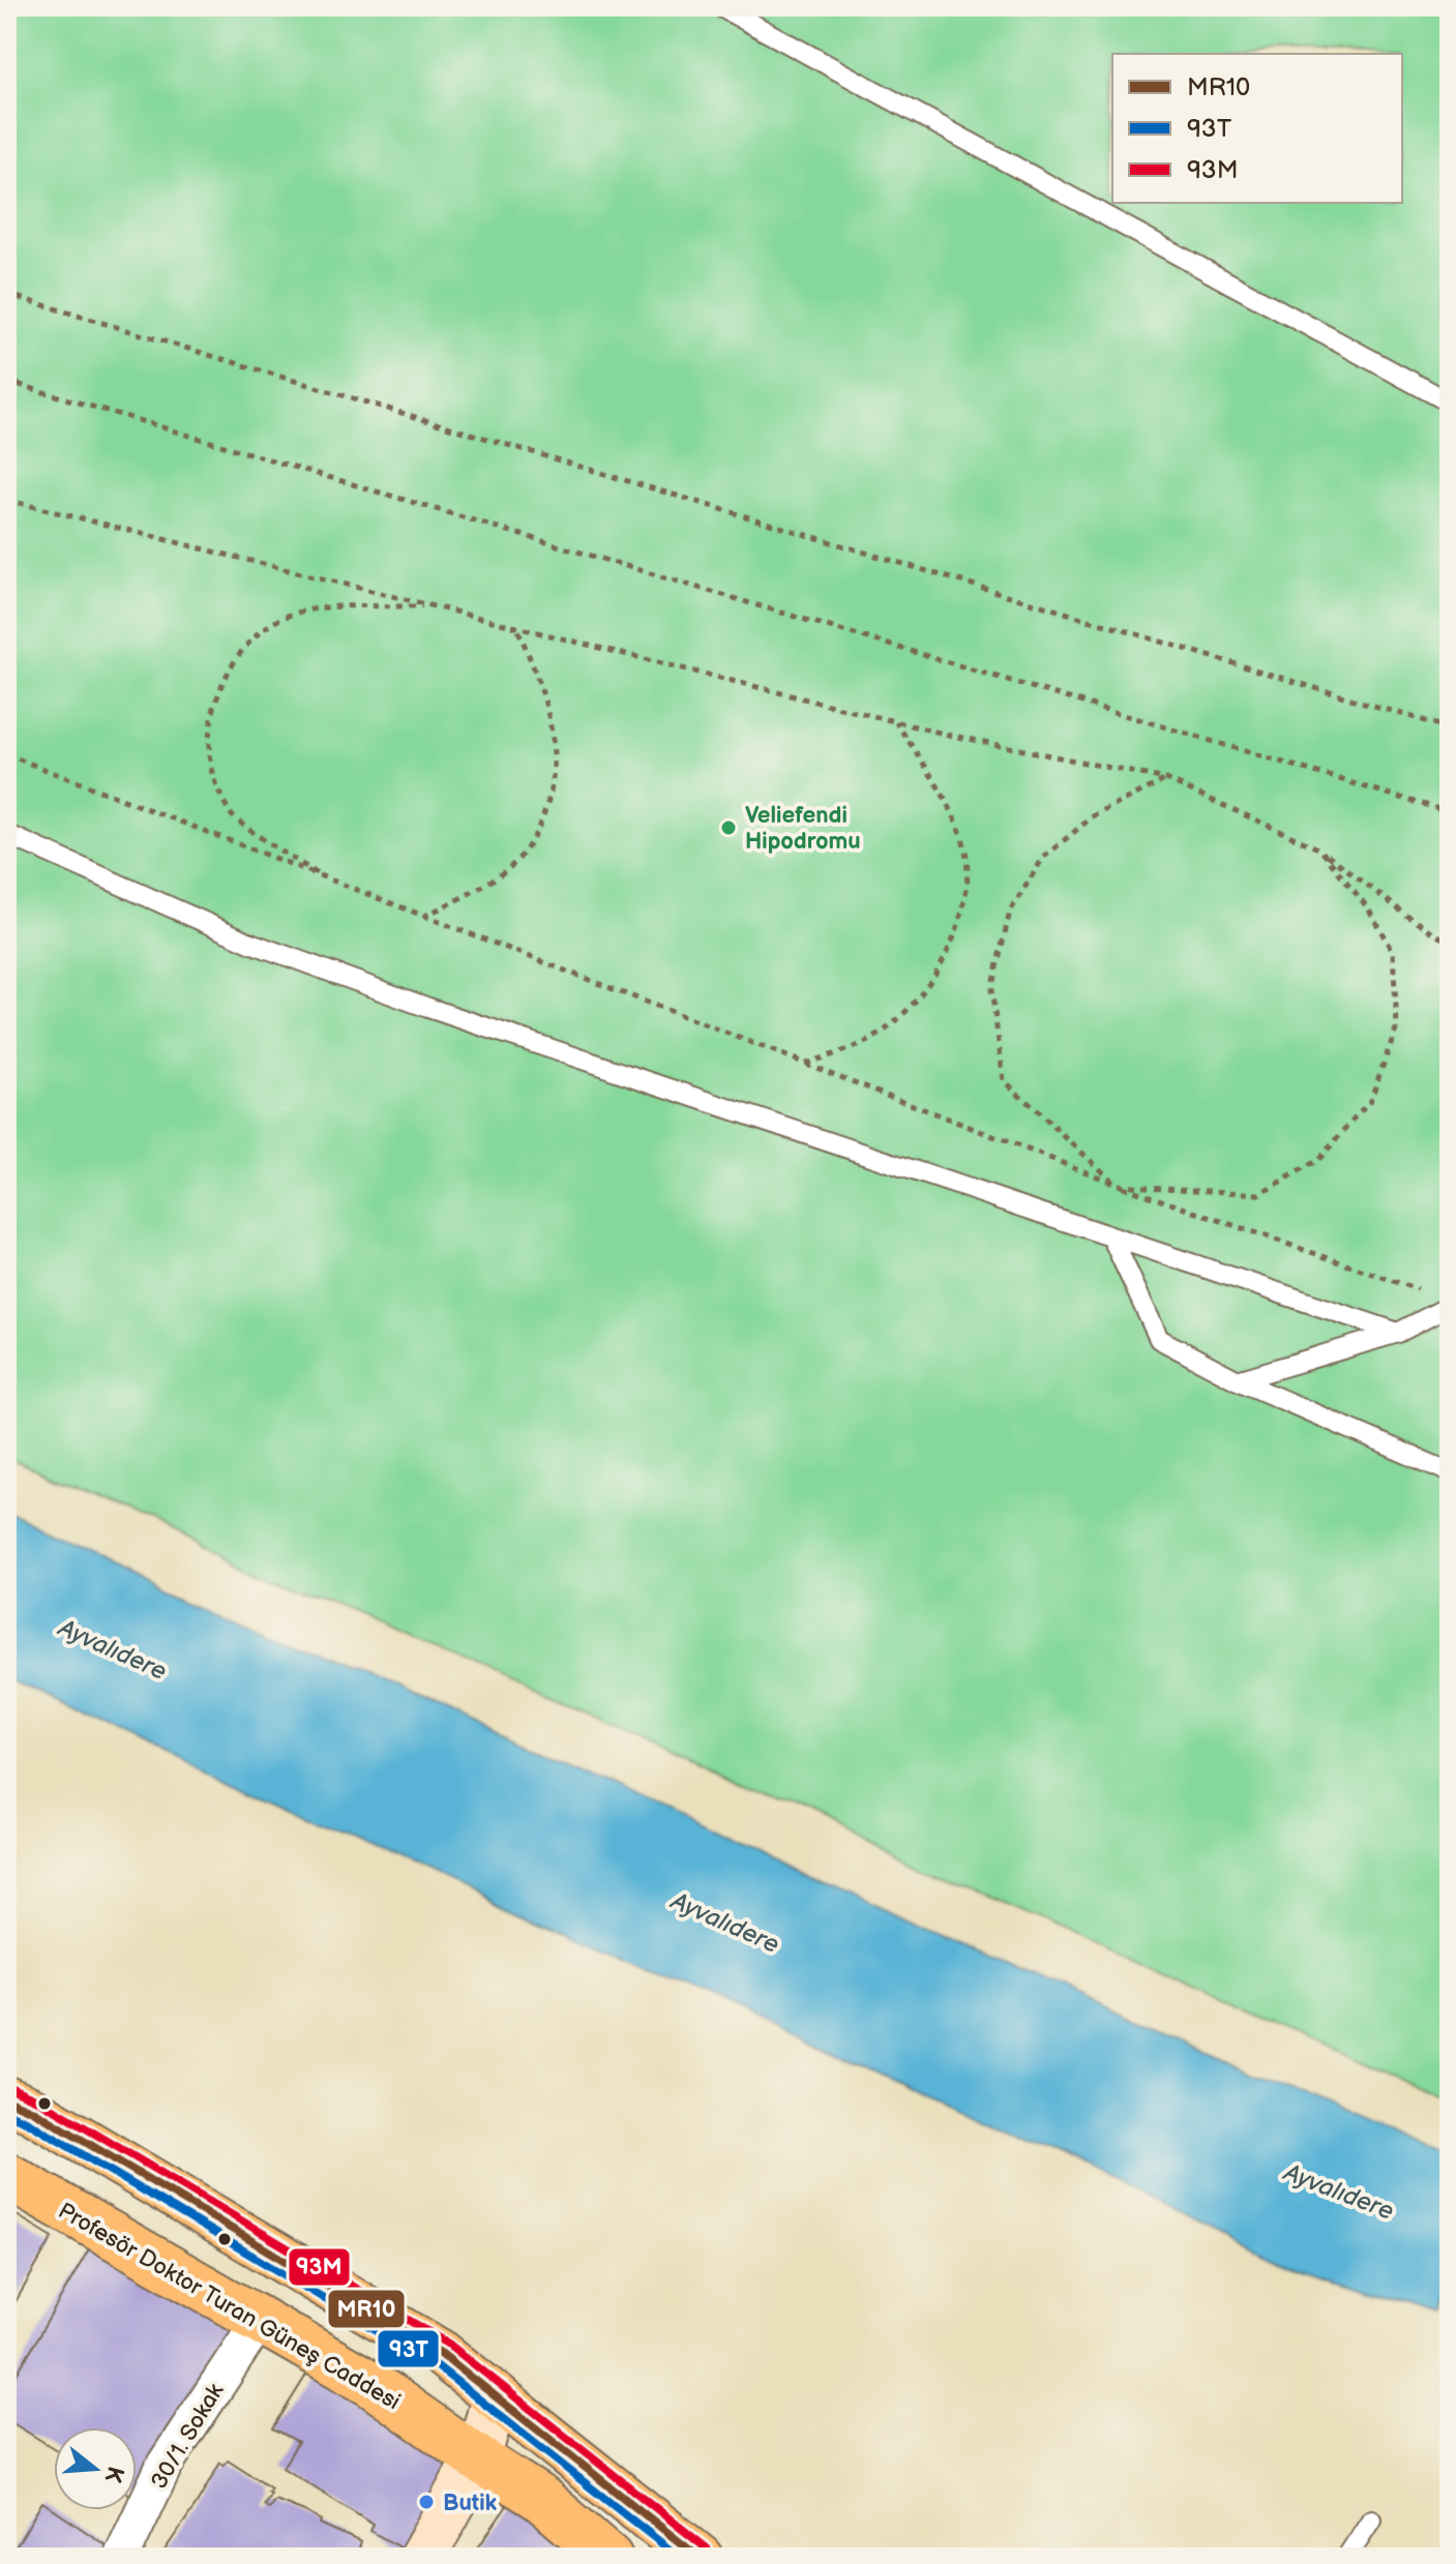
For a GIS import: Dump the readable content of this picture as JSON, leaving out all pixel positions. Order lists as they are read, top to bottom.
{
  "streets": {
    "main road": ["Profesör Doktor Turan Güneş Caddesi"],
    "street": ["30/1. Sokak"]
  },
  "crossings": [
    ["Profesör Doktor Turan Güneş Caddesi", "30/1. Sokak"]
  ],
  "water": ["Ayvalıdere"],
  "places": ["Veliefendi Hipodromu", "Butik"],
  "lines": ["transit line 93M", "transit line MR10", "transit line 93T"],
  "legend": ["MR10", "93T", "93M"],
  "north": "right"
}
